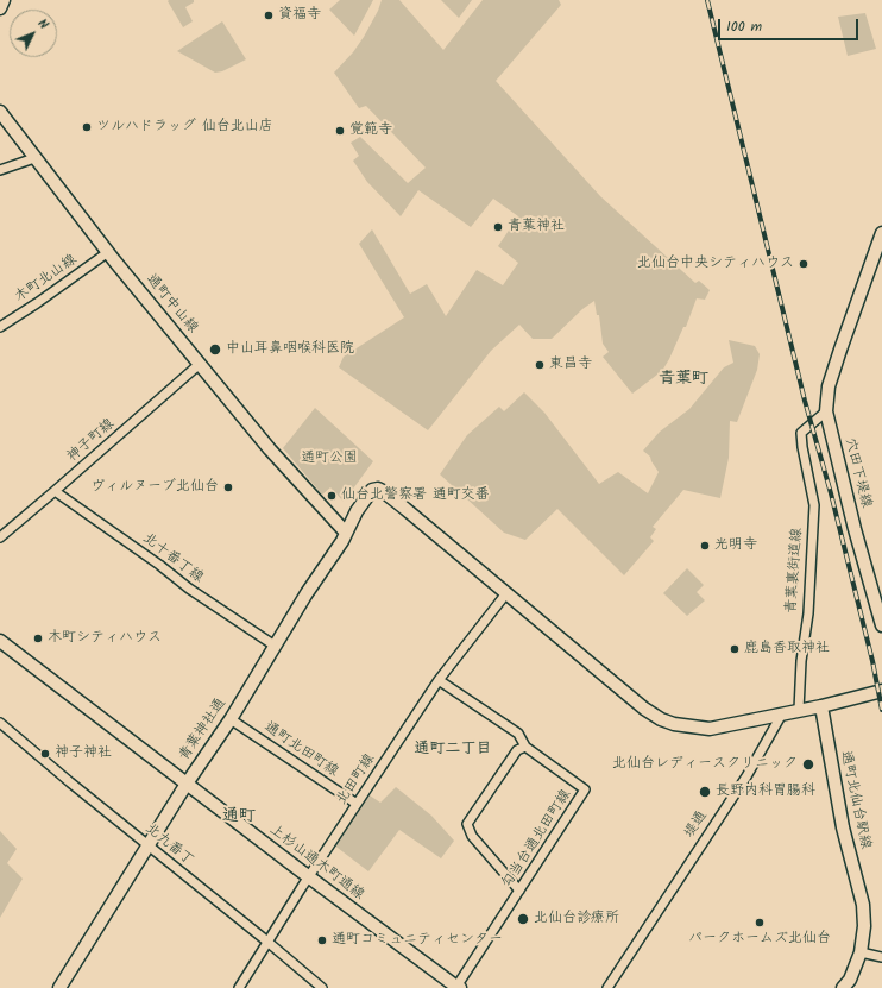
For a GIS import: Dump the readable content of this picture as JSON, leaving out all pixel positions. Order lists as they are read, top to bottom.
{
  "streets": {
    "street": [
      "木町北山線",
      "通町中山線",
      "神子町線",
      "穴田下堤線",
      "北十番丁線",
      "青葉裏街道線",
      "青葉神社通",
      "通町北田町線",
      "北田町線",
      "通町北仙台駅線",
      "堤通",
      "勾当台通北田町線",
      "北九番丁",
      "上杉山通木町通線"
    ]
  },
  "crossings": [
    ["木町北山線", "通町中山線"],
    ["通町中山線", "神子町線"],
    ["通町中山線", "青葉神社通"],
    ["神子町線", "北十番丁線"],
    ["穴田下堤線", "青葉裏街道線"],
    ["北十番丁線", "青葉神社通"],
    ["青葉神社通", "通町北田町線"],
    ["青葉神社通", "北田町線"],
    ["青葉神社通", "北九番丁"],
    ["青葉神社通", "上杉山通木町通線"],
    ["通町北田町線", "北田町線"],
    ["北田町線", "勾当台通北田町線"],
    ["北田町線", "北九番丁"],
    ["北田町線", "上杉山通木町通線"],
    ["勾当台通北田町線", "上杉山通木町通線"]
  ],
  "districts": ["青葉町", "通町二丁目", "通町"],
  "parks": ["通町公園"],
  "places": [
    "資福寺",
    "ツルハドラッグ 仙台北山店",
    "覚範寺",
    "青葉神社",
    "北仙台中央シティハウス",
    "中山耳鼻咽喉科医院",
    "東昌寺",
    "ヴィルヌーブ北仙台",
    "仙台北警察署 通町交番",
    "光明寺",
    "木町シティハウス",
    "鹿島香取神社",
    "神子神社",
    "北仙台レディースクリニック",
    "長野内科胃腸科",
    "北仙台診療所",
    "パークホームズ北仙台",
    "通町コミュニティセンター"
  ],
  "scale_bar": "100 m",
  "north": "top right"
}
